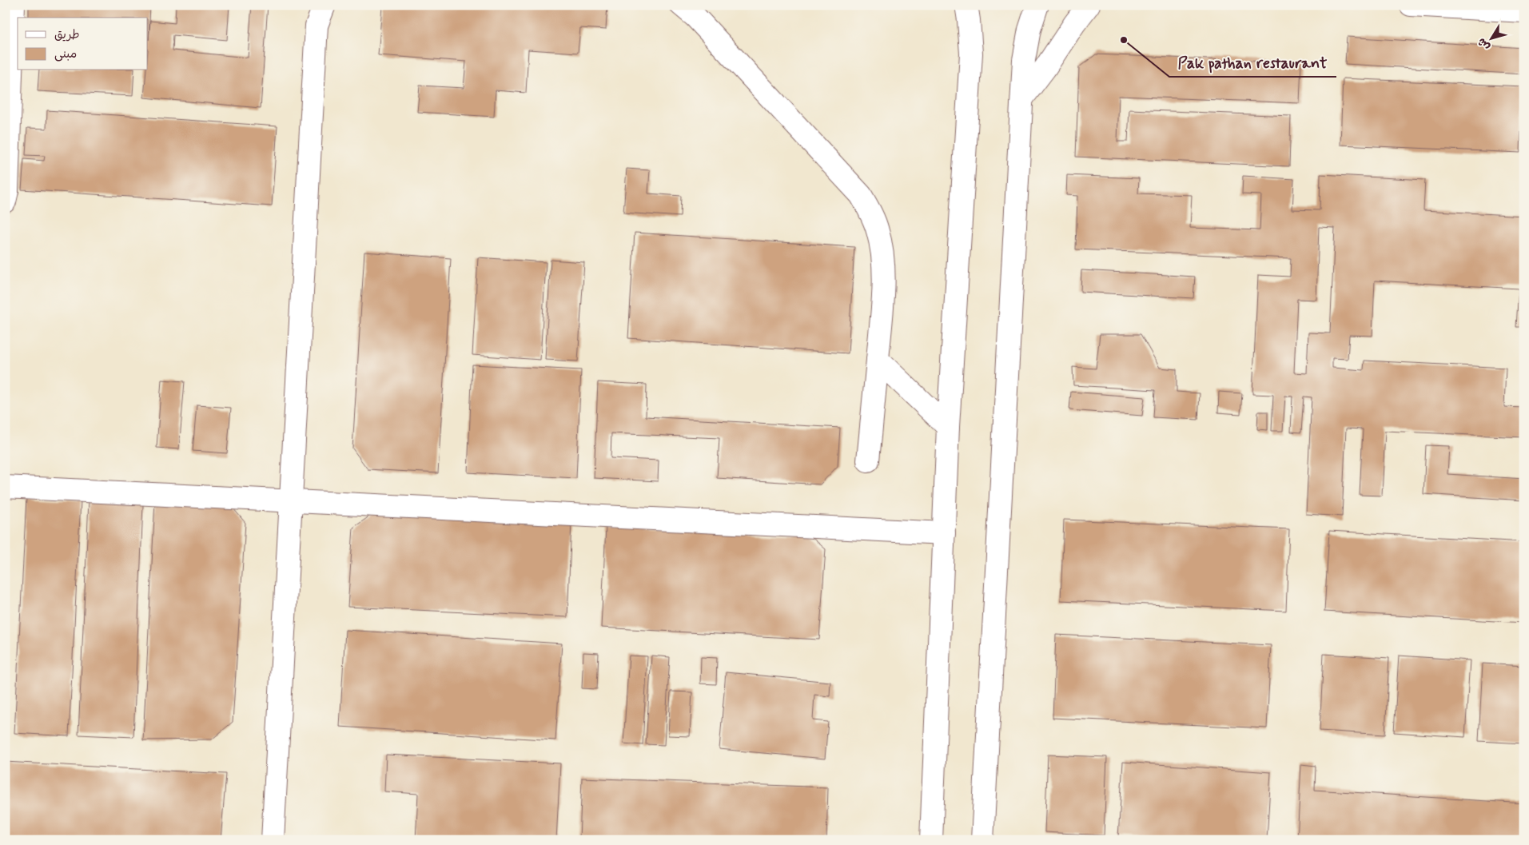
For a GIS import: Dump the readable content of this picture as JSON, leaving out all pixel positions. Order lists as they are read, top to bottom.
{
  "places": ["Pak pathan restaurant"],
  "legend": ["طريق", "مبنى"],
  "north": "bottom left"
}
